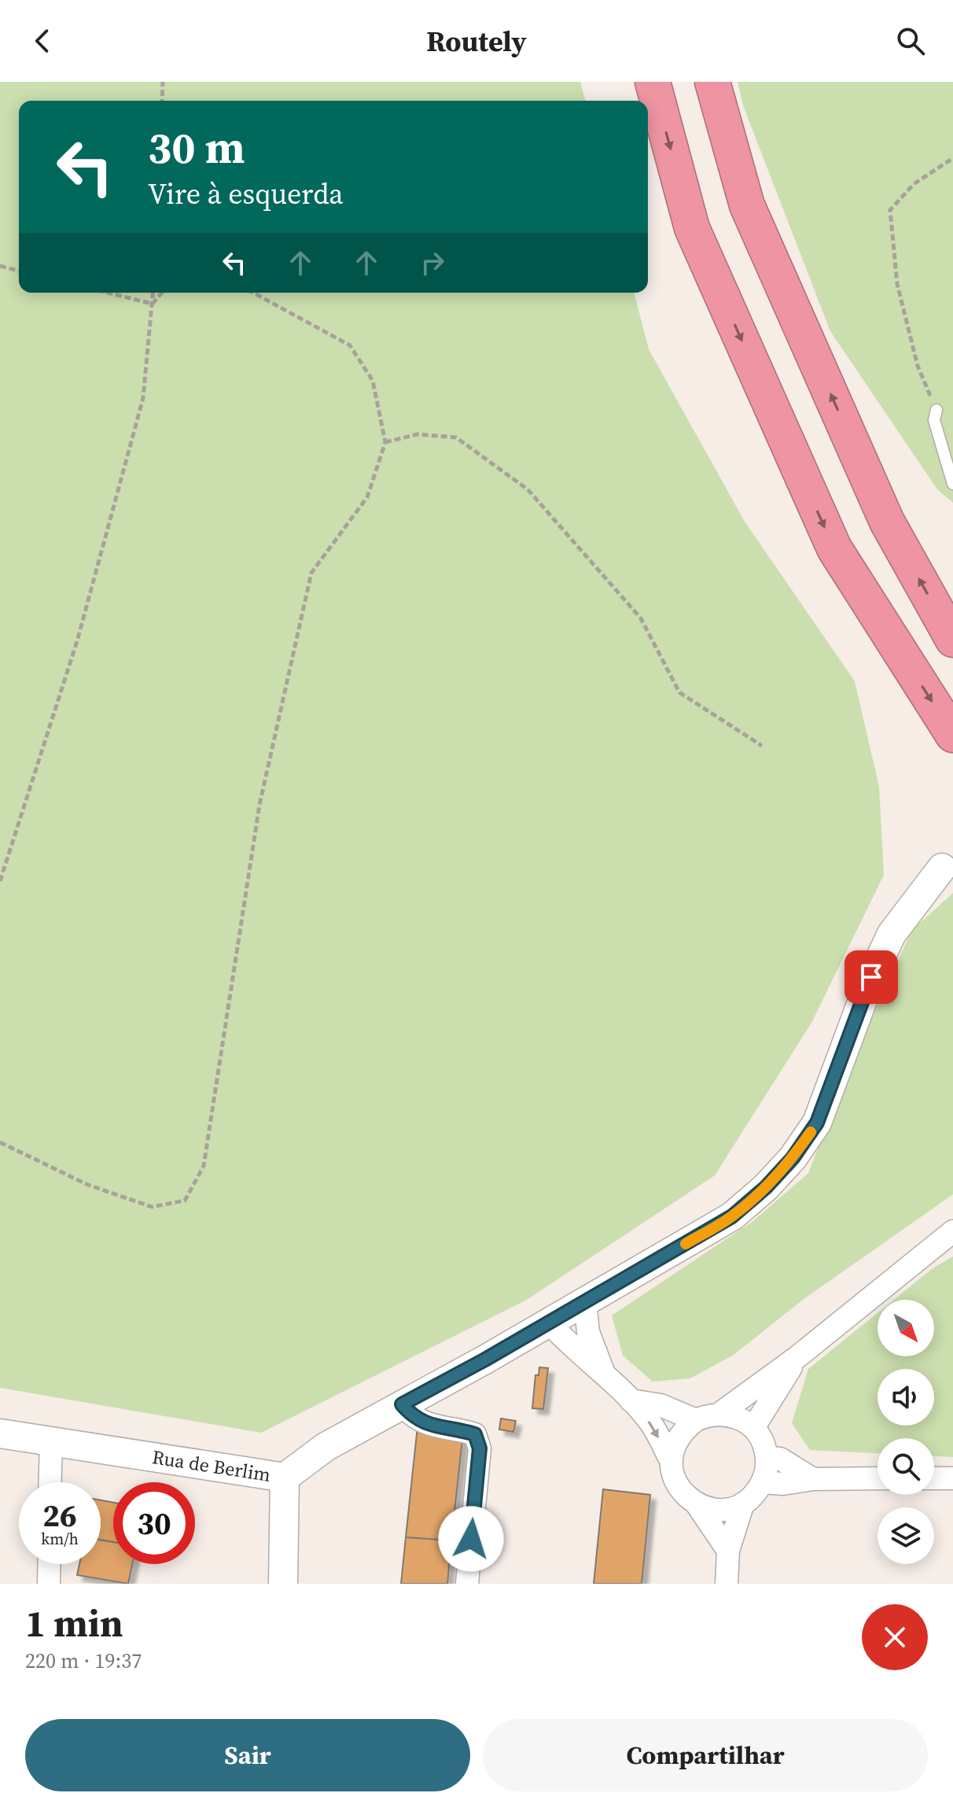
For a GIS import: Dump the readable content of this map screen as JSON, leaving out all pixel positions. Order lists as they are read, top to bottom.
{
  "streets": {
    "street": ["Rua de Berlim"]
  },
  "north": "bottom right",
  "page": {
    "header": "Routely",
    "turn": ["30 m", "Vire à esquerda"],
    "speed": "26 km/h",
    "limit": "30",
    "heading": ["1 min", "220 m · 19:37"],
    "buttons": ["Sair", "Compartilhar"]
  }
}
